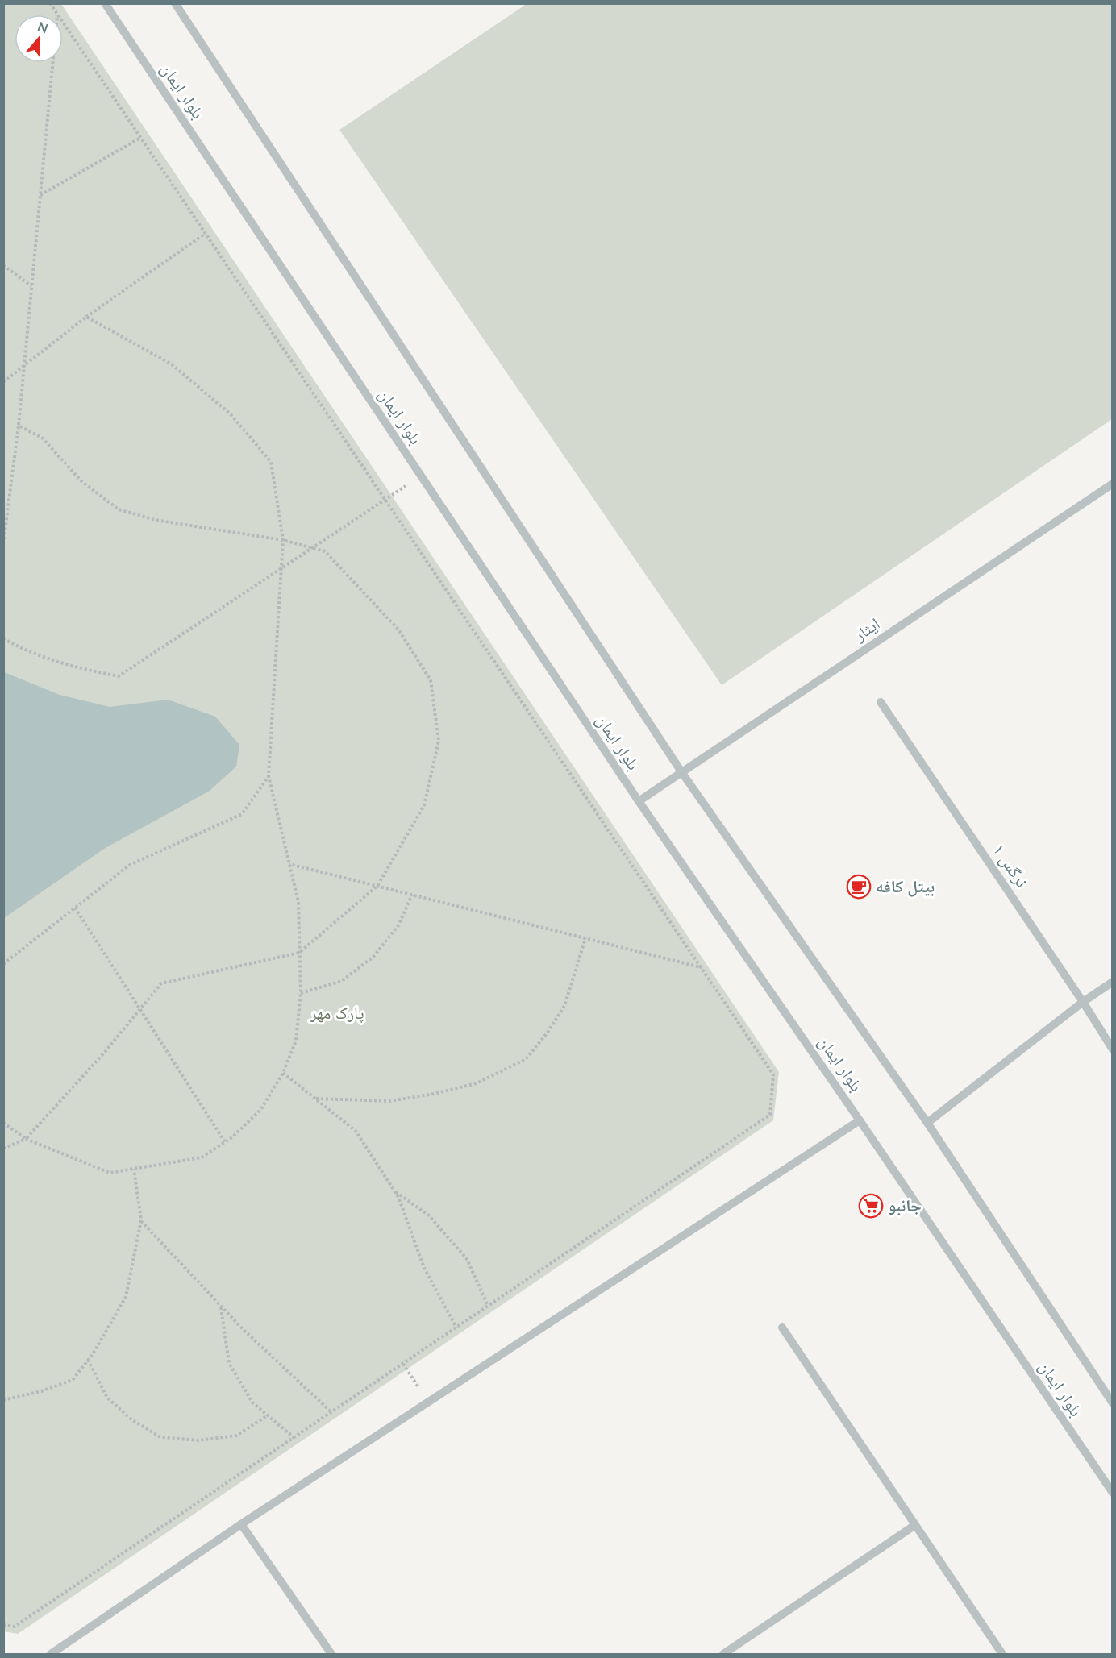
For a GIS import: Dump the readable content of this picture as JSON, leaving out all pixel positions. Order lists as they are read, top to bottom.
{
  "streets": {
    "street": ["بلوار ایمان", "ایثار", "نرگس ۱"]
  },
  "crossings": [
    ["بلوار ایمان", "ایثار"]
  ],
  "parks": ["پارک مهر"],
  "places": {
    "cafe": ["بیتل کافه"],
    "supermarket": ["جانبو"]
  },
  "north": "top"
}
